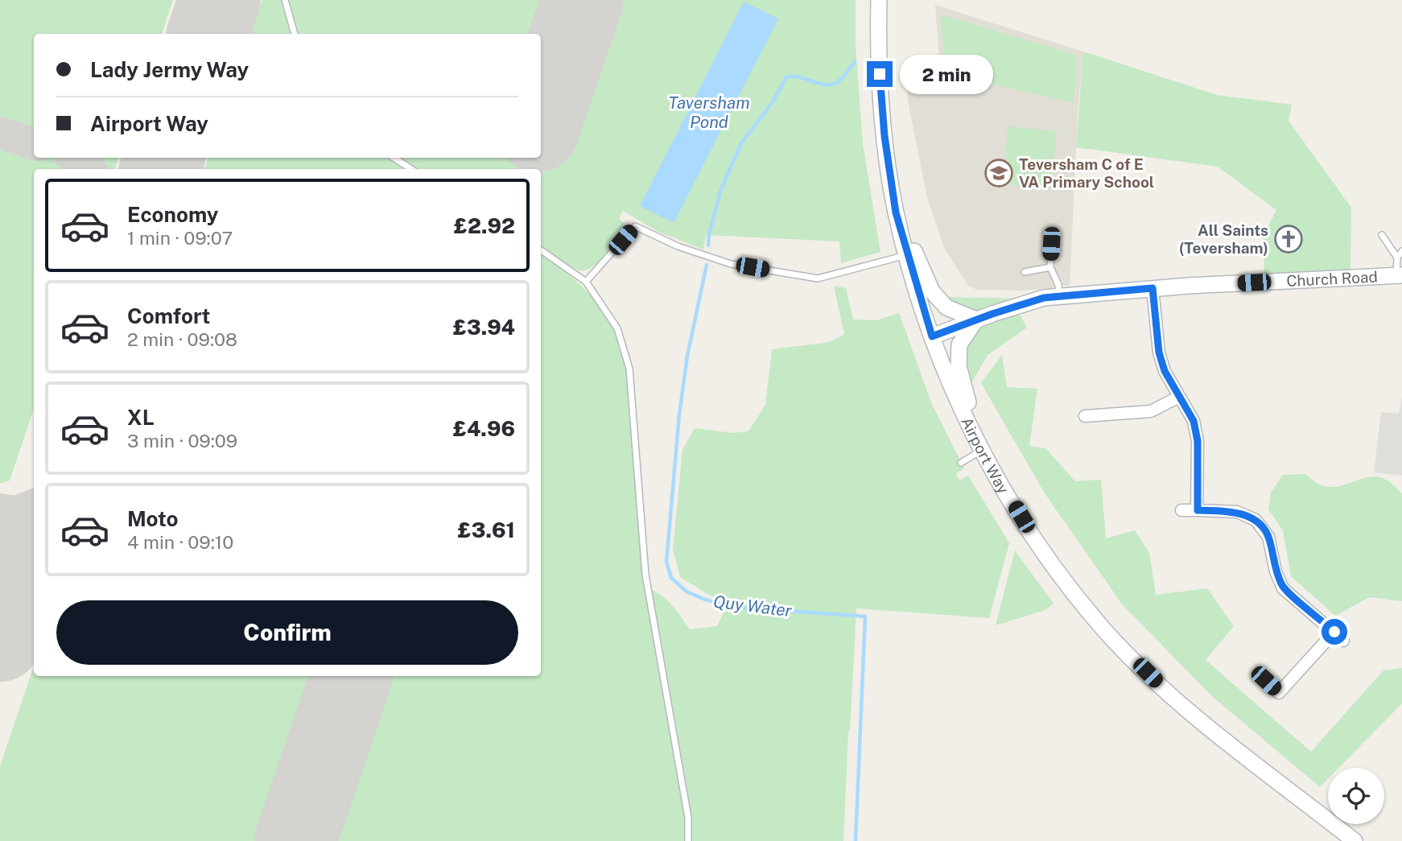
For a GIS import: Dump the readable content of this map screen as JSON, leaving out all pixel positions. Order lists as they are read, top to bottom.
{
  "streets": {
    "street": ["Church Road", "Airport Way"]
  },
  "crossings": [
    ["Church Road", "Airport Way"]
  ],
  "water": ["Taversham Pond", "Quy Water"],
  "places": {
    "school or university": ["Teversham C of E VA Primary School"],
    "church": ["All Saints (Teversham)"]
  },
  "page": {
    "banner": ["Lady Jermy Way", "Airport Way"],
    "bubble": "2 min",
    "list": [
      {
        "name": "Economy",
        "note": "1 min · 09:07",
        "value": "£2.92"
      },
      {
        "name": "Comfort",
        "note": "2 min · 09:08",
        "value": "£3.94"
      },
      {
        "name": "XL",
        "note": "3 min · 09:09",
        "value": "£4.96"
      },
      {
        "name": "Moto",
        "note": "4 min · 09:10",
        "value": "£3.61"
      }
    ],
    "buttons": "Confirm"
  }
}
